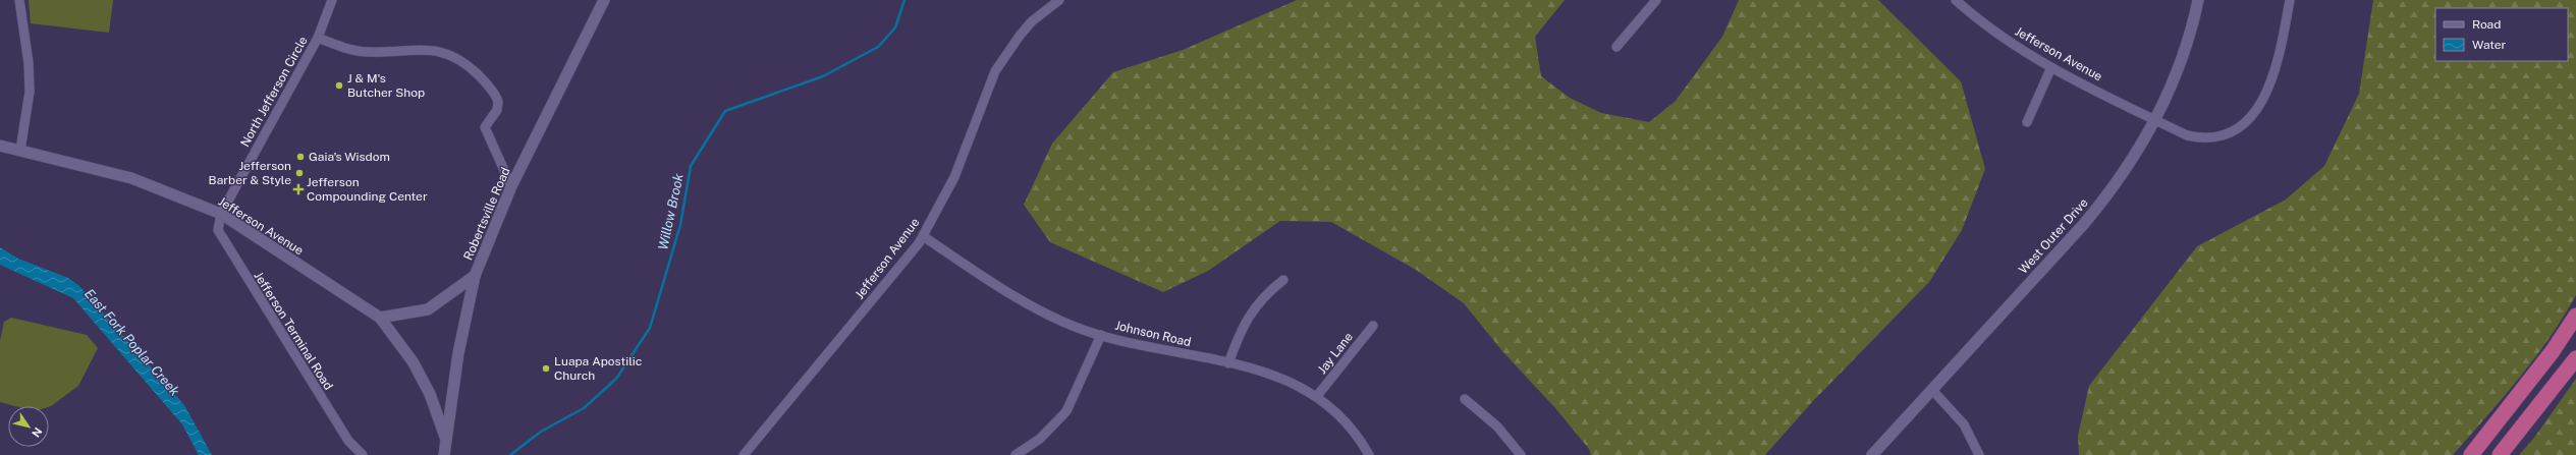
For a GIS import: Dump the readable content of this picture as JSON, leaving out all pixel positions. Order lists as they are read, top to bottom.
{
  "streets": {
    "street": [
      "Jefferson Avenue",
      "North Jefferson Circle",
      "Robertsville Road",
      "West Outer Drive",
      "Jefferson Terminal Road",
      "Johnson Road",
      "Jay Lane"
    ]
  },
  "crossings": [
    ["Jefferson Avenue", "North Jefferson Circle"],
    ["Jefferson Avenue", "Robertsville Road"],
    ["Jefferson Avenue", "West Outer Drive"],
    ["Jefferson Avenue", "Jefferson Terminal Road"],
    ["Jefferson Avenue", "Johnson Road"],
    ["North Jefferson Circle", "Jefferson Terminal Road"],
    ["Johnson Road", "Jay Lane"]
  ],
  "water": ["Willow Brook", "East Fork Poplar Creek"],
  "places": {
    "other": [
      "J & M's Butcher Shop",
      "Gaia's Wisdom",
      "Jefferson Barber & Style",
      "Luapa Apostilic Church"
    ],
    "health": ["Jefferson Compounding Center"]
  },
  "legend": ["Road", "Water"],
  "north": "bottom right"
}
